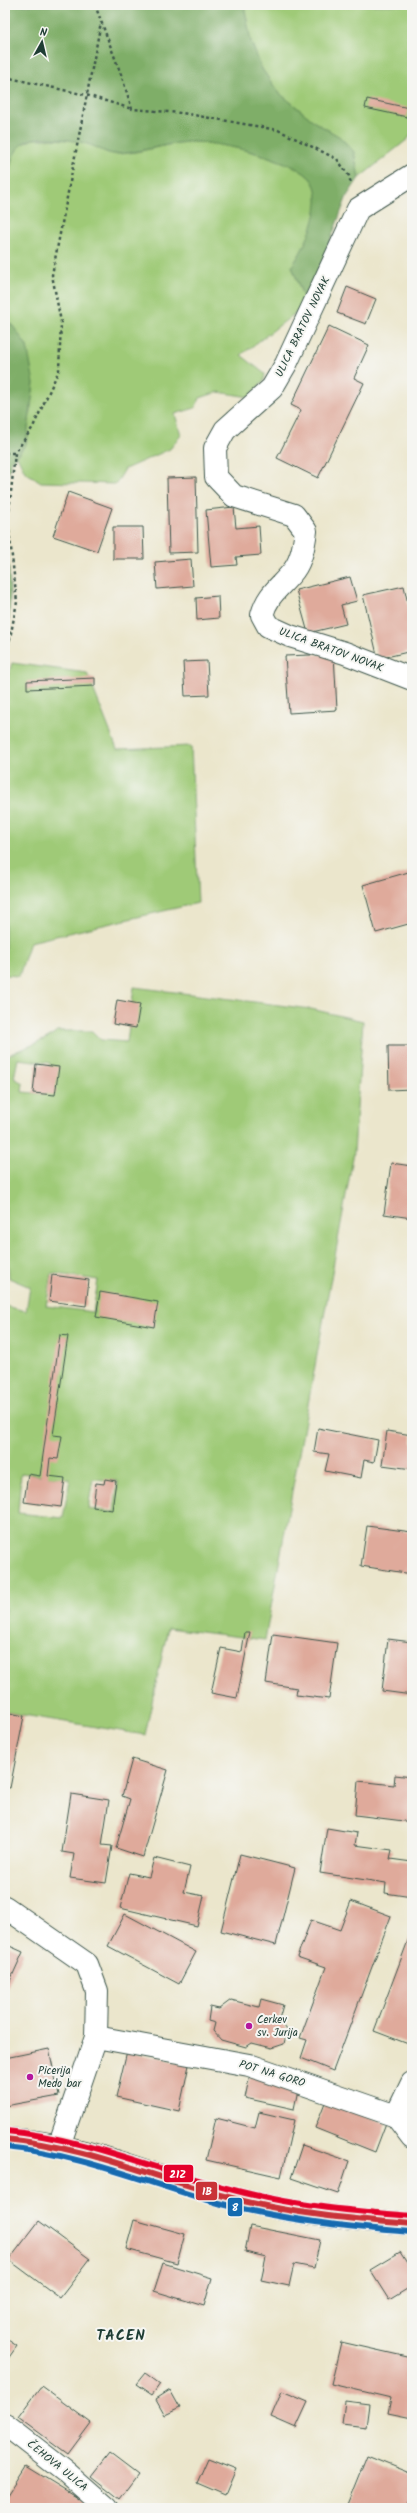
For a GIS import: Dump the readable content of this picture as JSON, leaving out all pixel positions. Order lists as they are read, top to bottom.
{
  "streets": {
    "street": ["ULICA BRATOV NOVAK", "POT NA GORO", "ČEHOVA ULICA"]
  },
  "districts": ["TACEN"],
  "places": ["Cerkev sv. Jurija", "Picerija Medo bar"],
  "lines": ["transit line 21Z", "transit line 1B", "transit line 8"],
  "north": "top"
}
